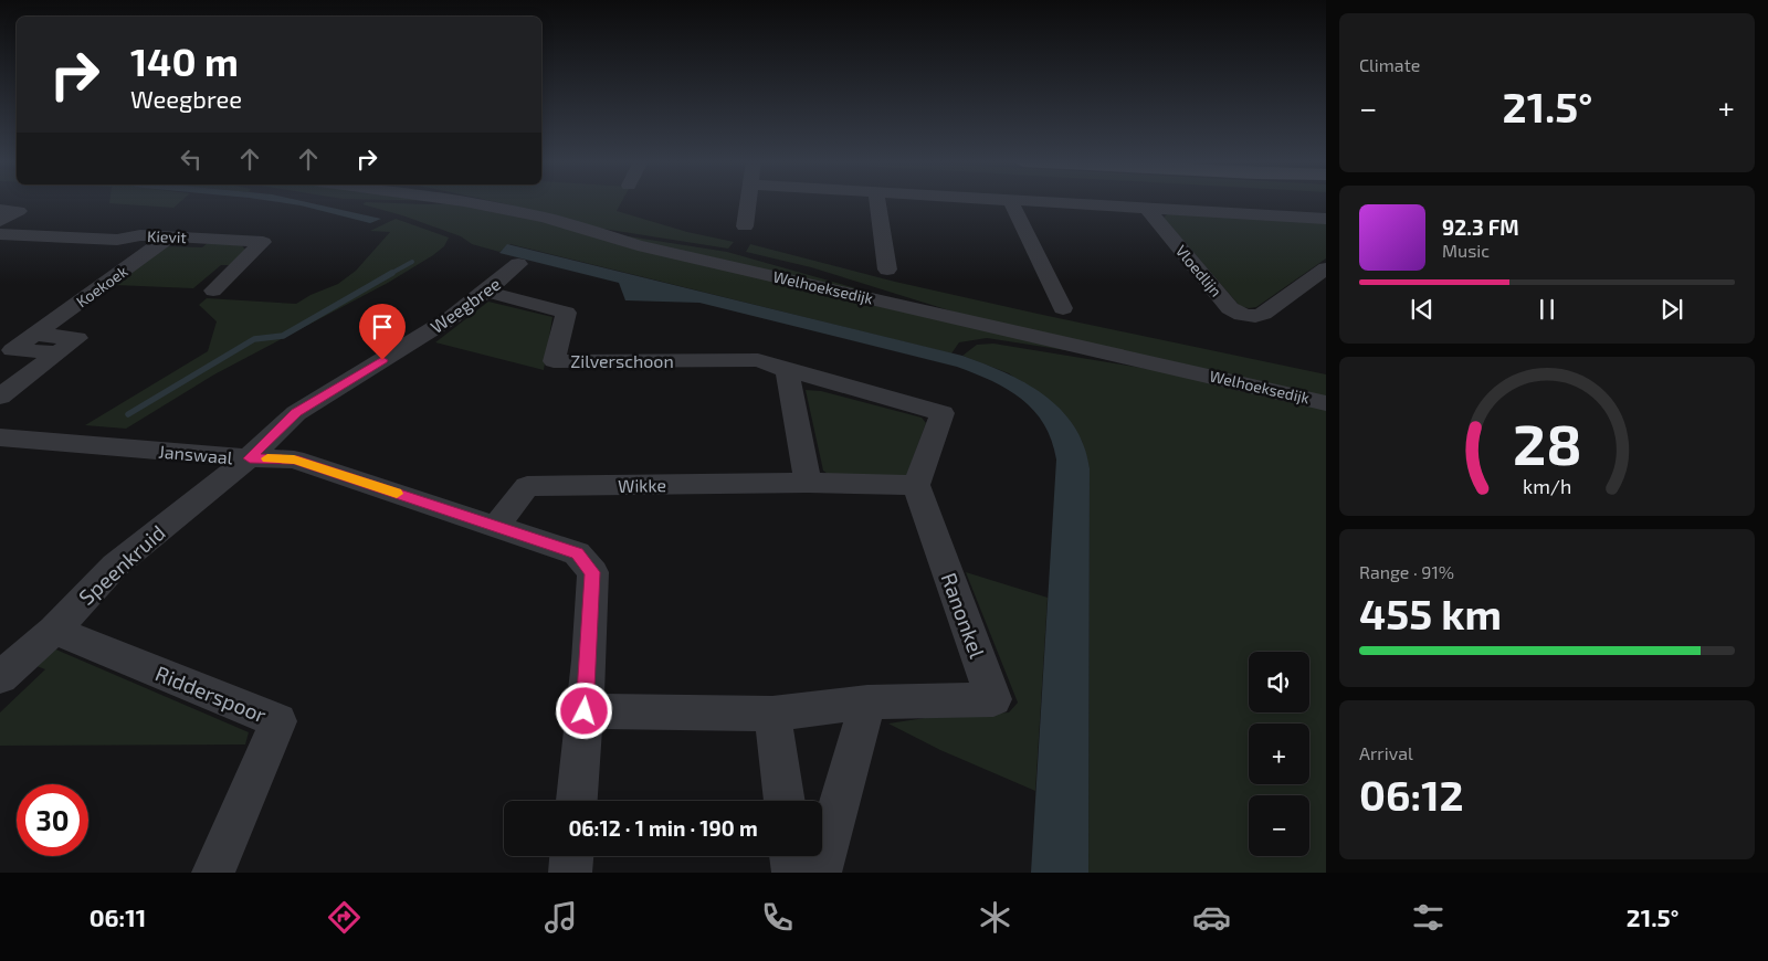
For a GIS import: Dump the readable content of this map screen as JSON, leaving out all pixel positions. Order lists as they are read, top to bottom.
{
  "streets": {
    "street": [
      "Kievit",
      "Vloedlijn",
      "Koekoek",
      "Welhoeksedijk",
      "Weegbree",
      "Zilverschoon",
      "Janswaal",
      "Wikke",
      "Speenkruid",
      "Ranonkel",
      "Ridderspoor"
    ]
  },
  "crossings": [
    ["Kievit", "Koekoek"],
    ["Weegbree", "Zilverschoon"],
    ["Weegbree", "Janswaal"],
    ["Weegbree", "Speenkruid"],
    ["Zilverschoon", "Ranonkel"],
    ["Janswaal", "Wikke"],
    ["Janswaal", "Speenkruid"],
    ["Janswaal", "Ranonkel"],
    ["Speenkruid", "Ridderspoor"]
  ],
  "page": {
    "tile": [
      "Climate",
      ["Range · 91%", "455 km"],
      ["Arrival", "06:12"]
    ],
    "turn": ["140 m", "Weegbree"],
    "heat": ["−", "21.5°", "+"],
    "song": ["92.3 FM", "Music"],
    "map_buttons": ["+", "−"],
    "limit": "30",
    "trip": "06:12 · 1 min · 190 m",
    "tabs": ["06:11", "21.5°"],
    "gauge": ["28", "km/h"]
  }
}
